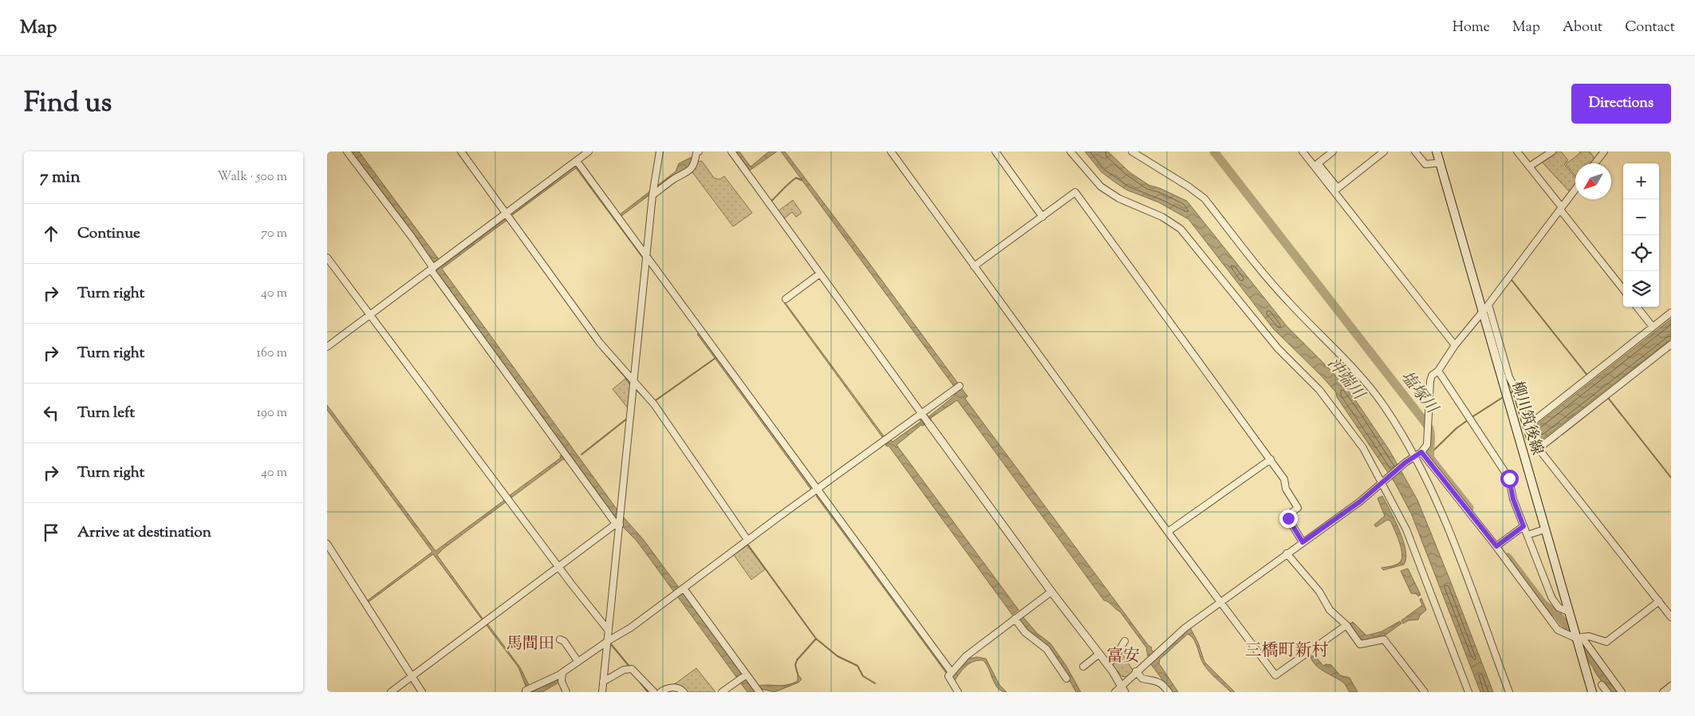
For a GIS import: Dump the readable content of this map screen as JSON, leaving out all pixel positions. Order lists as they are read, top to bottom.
{
  "streets": {
    "main road": ["柳川筑後線"]
  },
  "districts": ["馬間田", "三橋町新村", "富安"],
  "water": ["沖端川", "塩塚川"],
  "north": "bottom left",
  "page": {
    "header": "Map",
    "nav": [
      "Home",
      "Map",
      "About",
      "Contact"
    ],
    "title": "Find us",
    "buttons": "Directions",
    "heading": ["7 min", "Walk · 500 m"],
    "map_buttons": ["+", "−"],
    "list": [
      ["Continue", "70 m"],
      ["Turn right", "40 m"],
      ["Turn right", "160 m"],
      ["Turn left", "190 m"],
      ["Turn right", "40 m"],
      "Arrive at destination"
    ]
  }
}
